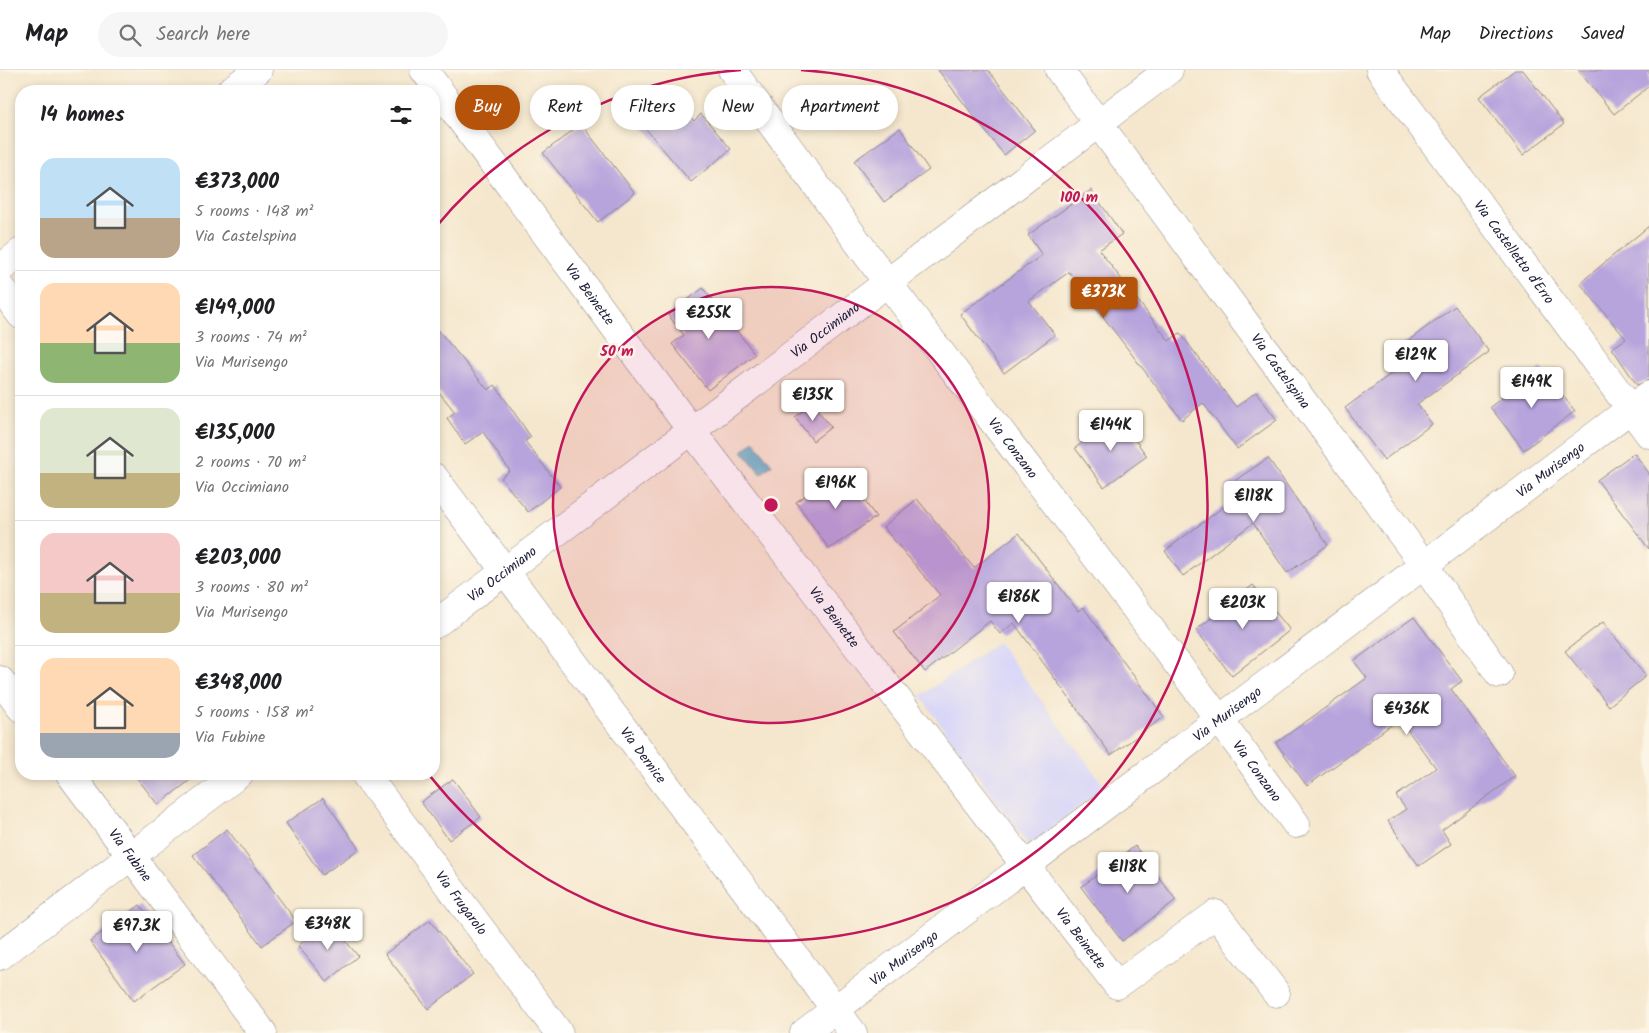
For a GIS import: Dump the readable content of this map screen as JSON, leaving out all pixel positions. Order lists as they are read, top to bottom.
{
  "streets": {
    "street": [
      "Via Castelletto d'Erro",
      "Via Beinette",
      "Via Occimiano",
      "Via Castelspina",
      "Via Conzano",
      "Via Murisengo",
      "Via Dernice",
      "Via Fubine",
      "Via Frugarolo"
    ]
  },
  "crossings": [
    ["Via Castelletto d'Erro", "Via Murisengo"],
    ["Via Beinette", "Via Occimiano"],
    ["Via Beinette", "Via Murisengo"],
    ["Via Occimiano", "Via Castelspina"],
    ["Via Occimiano", "Via Conzano"],
    ["Via Occimiano", "Via Dernice"],
    ["Via Castelspina", "Via Murisengo"],
    ["Via Conzano", "Via Murisengo"],
    ["Via Murisengo", "Via Dernice"]
  ],
  "page": {
    "header": "Map",
    "search": "Search here",
    "nav": ["Map", "Directions", "Saved"],
    "chip": [
      "Buy",
      "Rent",
      "Filters",
      "New",
      "Apartment"
    ],
    "heading": "14 homes",
    "list": [
      {
        "name": "€373,000",
        "note": "5 rooms · 148 m² · Via Castelspina"
      },
      {
        "name": "€149,000",
        "note": "3 rooms · 74 m² · Via Murisengo"
      },
      {
        "name": "€135,000",
        "note": "2 rooms · 70 m² · Via Occimiano"
      },
      {
        "name": "€203,000",
        "note": "3 rooms · 80 m² · Via Murisengo"
      },
      {
        "name": "€348,000",
        "note": "5 rooms · 158 m² · Via Fubine"
      }
    ],
    "price": [
      "€373K",
      "€255K",
      "€129K",
      "€149K",
      "€135K",
      "€144K",
      "€196K",
      "€118K",
      "€186K",
      "€203K",
      "€436K",
      "€118K",
      "€348K",
      "€97.3K"
    ]
  },
  "rings": ["100 m", "50 m"]
}
